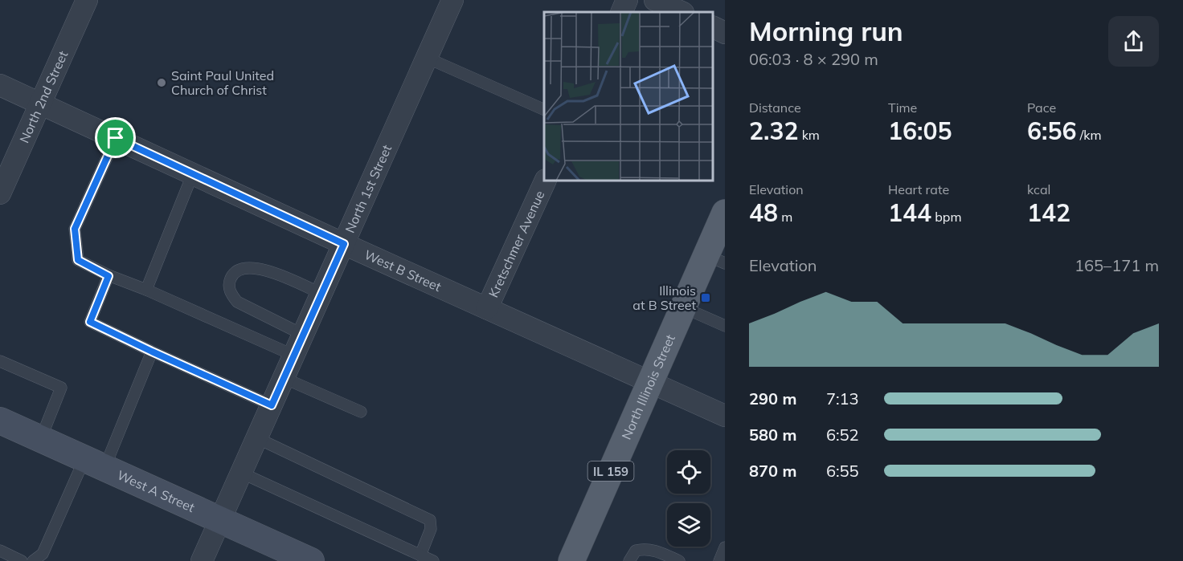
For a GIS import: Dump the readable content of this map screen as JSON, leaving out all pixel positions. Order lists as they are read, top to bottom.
{
  "streets": {
    "main road": ["North Illinois Street", "IL 159", "West A Street"],
    "street": [
      "North 2nd Street",
      "North 1st Street",
      "Kretschmer Avenue",
      "West B Street"
    ]
  },
  "crossings": [
    ["North 2nd Street", "West B Street"],
    ["North 1st Street", "West B Street"],
    ["North 1st Street", "West A Street"],
    ["Kretschmer Avenue", "West B Street"],
    ["West B Street", "North Illinois Street"]
  ],
  "places": {
    "other": ["Saint Paul United Church of Christ"],
    "transit": ["Illinois at B Street"]
  },
  "page": {
    "heading": ["Morning run", "06:03 · 8 × 290 m"],
    "stats": [
      ["Distance", "2.32 km"],
      ["Time", "16:05"],
      ["Pace", "6:56 /km"],
      ["Elevation", "48 m"],
      ["Heart rate", "144 bpm"],
      ["kcal", "142"]
    ],
    "chart": ["Elevation", "165–171 m"],
    "list": [
      {
        "name": "290 m",
        "note": "7:13"
      },
      {
        "name": "580 m",
        "note": "6:52"
      },
      {
        "name": "870 m",
        "note": "6:55"
      }
    ]
  }
}
